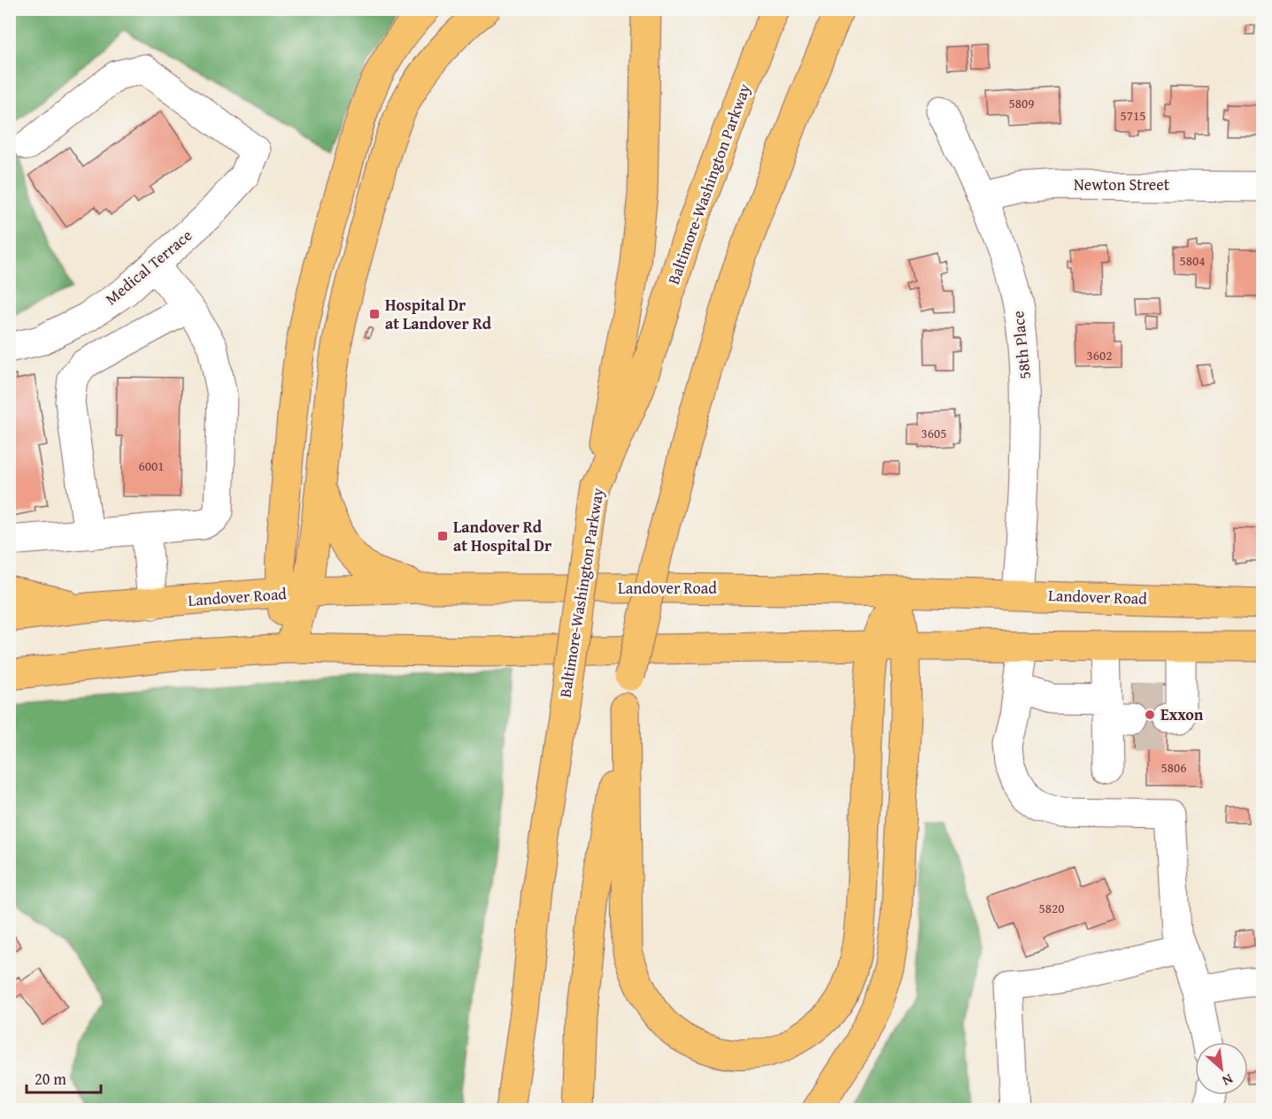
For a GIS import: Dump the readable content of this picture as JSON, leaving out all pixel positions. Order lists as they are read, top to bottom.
{
  "streets": {
    "main road": ["Baltimore-Washington Parkway", "Landover Road"],
    "street": ["Newton Street", "Medical Terrace", "58th Place"]
  },
  "crossings": [
    ["Newton Street", "58th Place"],
    ["58th Place", "Landover Road"]
  ],
  "places": {
    "transit": ["Hospital Dr at Landover Rd", "Landover Rd at Hospital Dr"],
    "other": ["Exxon"]
  },
  "house_numbers": [
    "5809",
    "5715",
    "5804",
    "3602",
    "3605",
    "6001",
    "5806",
    "5820"
  ],
  "scale_bar": "20 m",
  "north": "bottom right"
}
